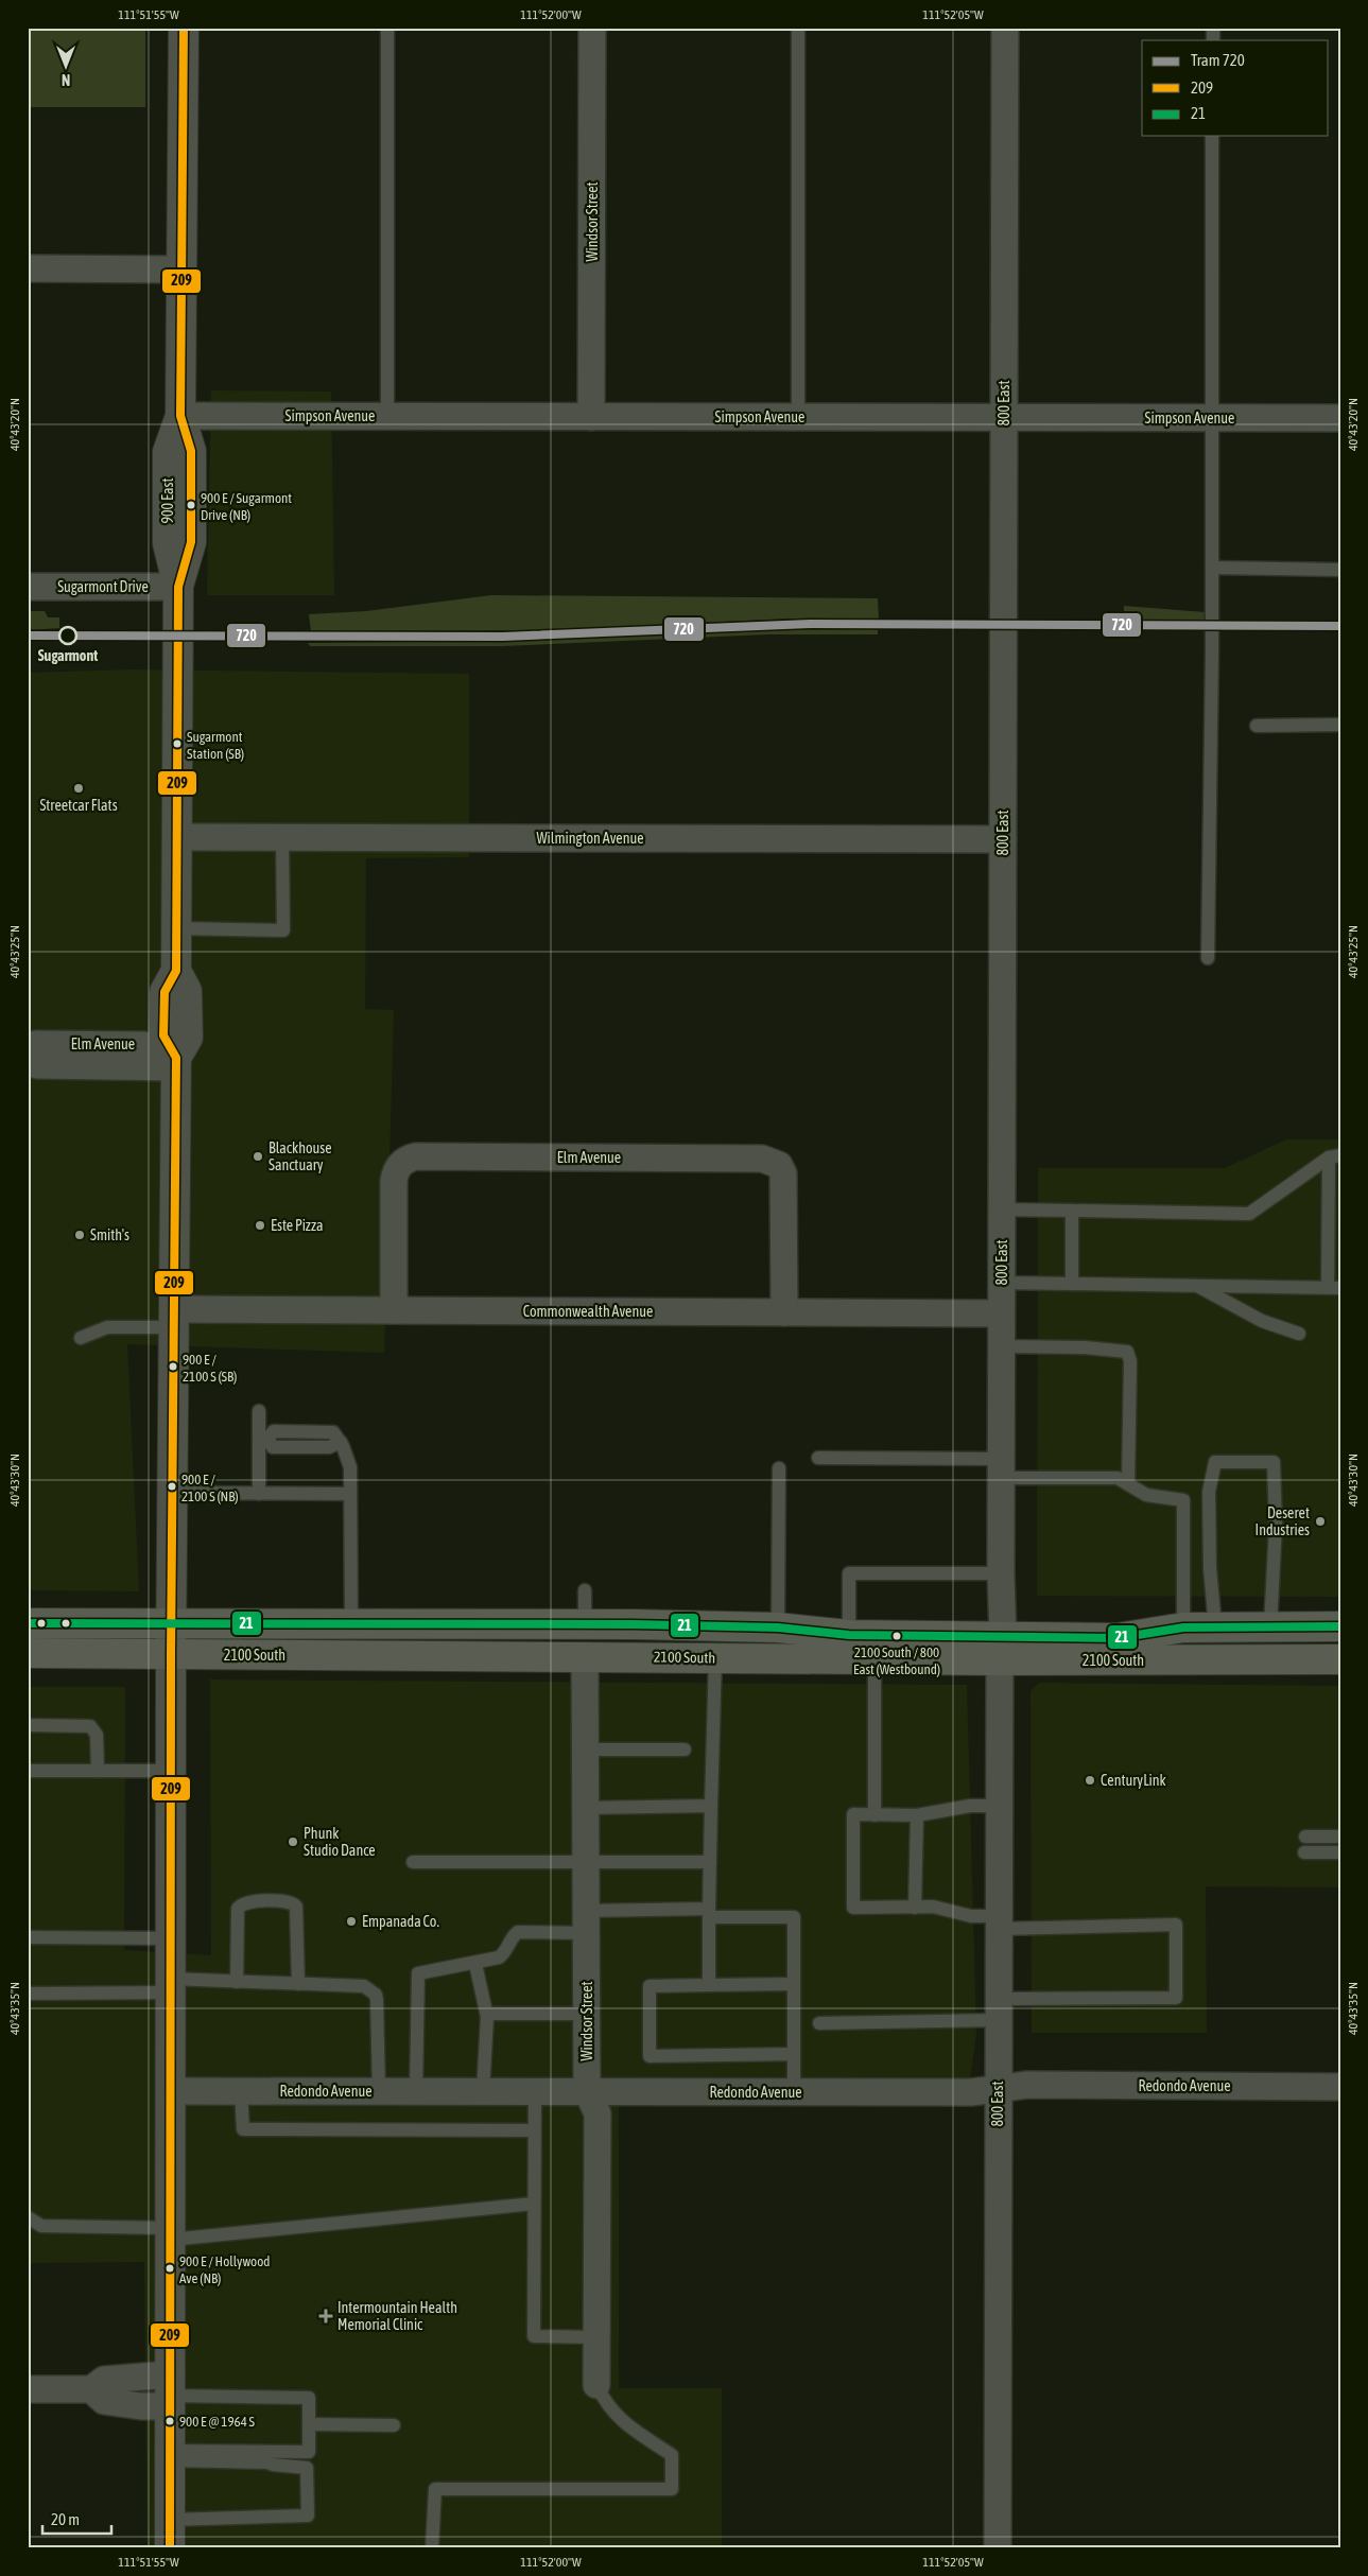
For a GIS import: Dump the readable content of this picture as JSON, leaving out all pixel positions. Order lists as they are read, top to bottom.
{
  "streets": {
    "main road": ["2100 South"],
    "street": [
      "Windsor Street",
      "800 East",
      "Simpson Avenue",
      "900 East",
      "Sugarmont Drive",
      "Wilmington Avenue",
      "Elm Avenue",
      "Commonwealth Avenue",
      "Redondo Avenue"
    ]
  },
  "crossings": [
    ["Windsor Street", "Simpson Avenue"],
    ["Windsor Street", "2100 South"],
    ["Windsor Street", "Redondo Avenue"],
    ["800 East", "Simpson Avenue"],
    ["800 East", "Wilmington Avenue"],
    ["800 East", "Commonwealth Avenue"],
    ["800 East", "2100 South"],
    ["800 East", "Redondo Avenue"],
    ["Simpson Avenue", "900 East"],
    ["900 East", "Sugarmont Drive"],
    ["900 East", "Wilmington Avenue"],
    ["900 East", "Elm Avenue"],
    ["900 East", "Commonwealth Avenue"],
    ["900 East", "2100 South"],
    ["900 East", "Redondo Avenue"],
    ["Elm Avenue", "Commonwealth Avenue"]
  ],
  "places": {
    "other": [
      "900 E / Sugarmont Drive (NB)",
      "Sugarmont",
      "Sugarmont Station (SB)",
      "Streetcar Flats",
      "Blackhouse Sanctuary",
      "Este Pizza",
      "Smith's",
      "900 E / 2100 S (SB)",
      "900 E / 2100 S (NB)",
      "Deseret Industries",
      "2100 South / 800 East (Westbound)",
      "CenturyLink",
      "Phunk Studio Dance",
      "Empanada Co.",
      "900 E / Hollywood Ave (NB)",
      "900 E @ 1964 S"
    ],
    "health": ["Intermountain Health Memorial Clinic"]
  },
  "lines": ["transit line 209", "tram line 720", "transit line 21"],
  "legend": ["Tram 720", "209", "21"],
  "scale_bar": "20 m",
  "north": "bottom",
  "coordinates": [
    "111°51'55\"W",
    "111°52'00\"W",
    "111°52'05\"W",
    "40°43'20\"N",
    "40°43'25\"N",
    "40°43'30\"N",
    "40°43'35\"N"
  ]
}
